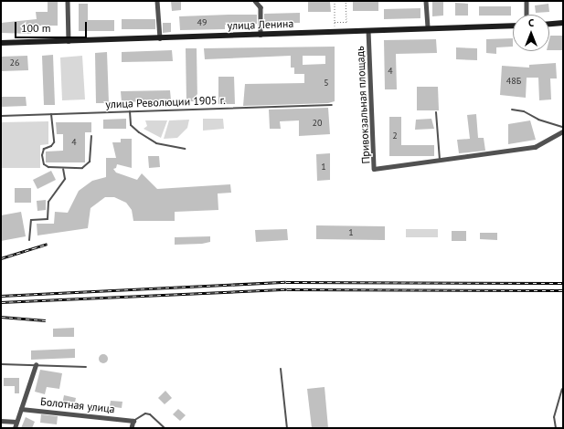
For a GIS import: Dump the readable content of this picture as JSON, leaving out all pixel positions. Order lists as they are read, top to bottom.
{
  "streets": {
    "street": ["улица Ленина", "Привокзальная площадь", "Болотная улица"],
    "lane": ["улица Революции 1905 г."]
  },
  "crossings": [
    ["улица Ленина", "Привокзальная площадь"]
  ],
  "house_numbers": [
    "49",
    "26",
    "4",
    "48Б",
    "5",
    "20",
    "2",
    "4",
    "1",
    "1"
  ],
  "scale_bar": "100 m",
  "north": "top"
}
